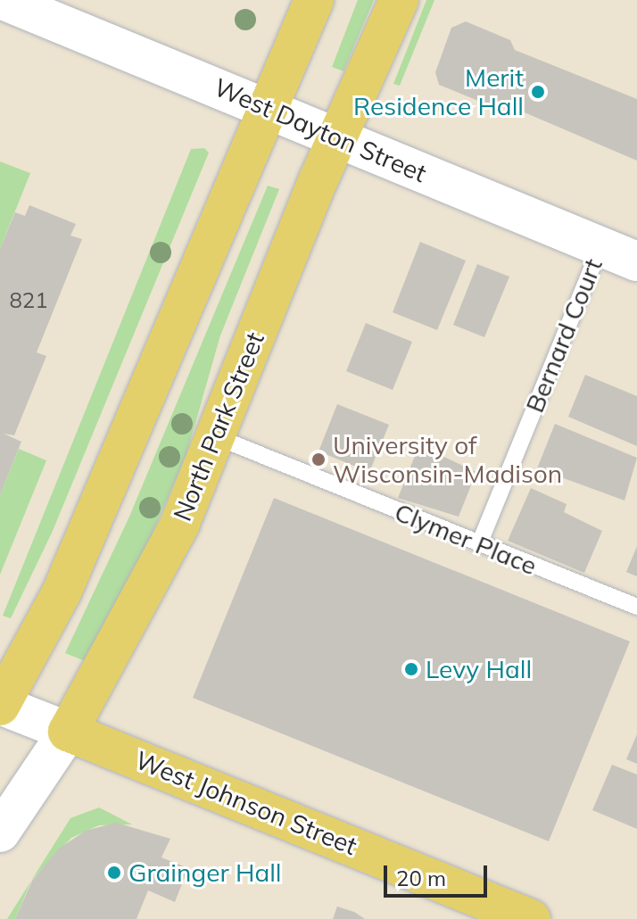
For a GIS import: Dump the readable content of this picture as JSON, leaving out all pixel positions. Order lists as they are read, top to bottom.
{
  "streets": {
    "main road": ["North Park Street", "West Johnson Street"],
    "street": ["West Dayton Street"],
    "lane": ["Bernard Court", "Clymer Place"]
  },
  "crossings": [
    ["West Dayton Street", "Bernard Court"],
    ["West Dayton Street", "North Park Street"],
    ["Bernard Court", "Clymer Place"],
    ["North Park Street", "Clymer Place"],
    ["North Park Street", "West Johnson Street"]
  ],
  "places": [
    "Merit Residence Hall",
    "University of Wisconsin-Madison",
    "Levy Hall",
    "Grainger Hall"
  ],
  "house_numbers": ["821"],
  "scale_bar": "20 m"
}
